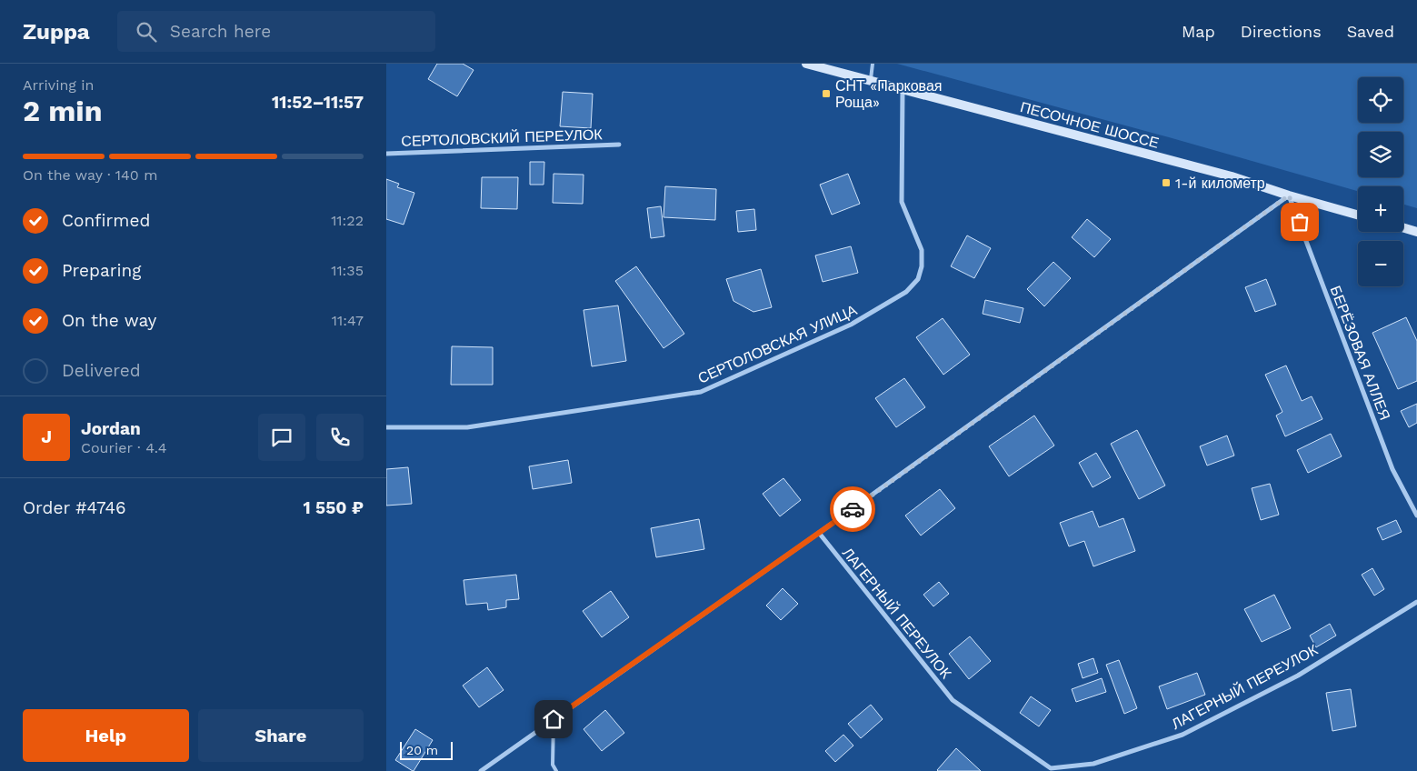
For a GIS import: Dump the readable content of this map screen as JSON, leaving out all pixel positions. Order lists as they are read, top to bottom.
{
  "streets": {
    "main road": ["ПЕСОЧНОЕ ШОССЕ"],
    "street": [
      "СЕРТОЛОВСКИЙ ПЕРЕУЛОК",
      "СЕРТОЛОВСКАЯ УЛИЦА",
      "БЕРЁЗОВАЯ АЛЛЕЯ",
      "ЛАГЕРНЫЙ ПЕРЕУЛОК"
    ]
  },
  "crossings": [
    ["ПЕСОЧНОЕ ШОССЕ", "СЕРТОЛОВСКАЯ УЛИЦА"],
    ["ПЕСОЧНОЕ ШОССЕ", "БЕРЁЗОВАЯ АЛЛЕЯ"]
  ],
  "places": {
    "transit": ["СНТ «Парковая Роща»", "1-й километр"]
  },
  "scale_bar": "20 m",
  "page": {
    "header": "Zuppa",
    "search": "Search here",
    "nav": ["Map", "Directions", "Saved"],
    "heading": ["2 min", "Arriving in", "11:52–11:57"],
    "panel": [
      "Jordan",
      "Courier · 4.4",
      "Order #4746",
      "1 550 ₽"
    ],
    "map_buttons": ["+", "−"],
    "bar": "On the way · 140 m",
    "list": [
      ["Confirmed", "11:22"],
      ["Preparing", "11:35"],
      ["On the way", "11:47"],
      "Delivered"
    ],
    "round": "J",
    "buttons": ["Help", "Share"],
    "scale": "20 m"
  }
}
